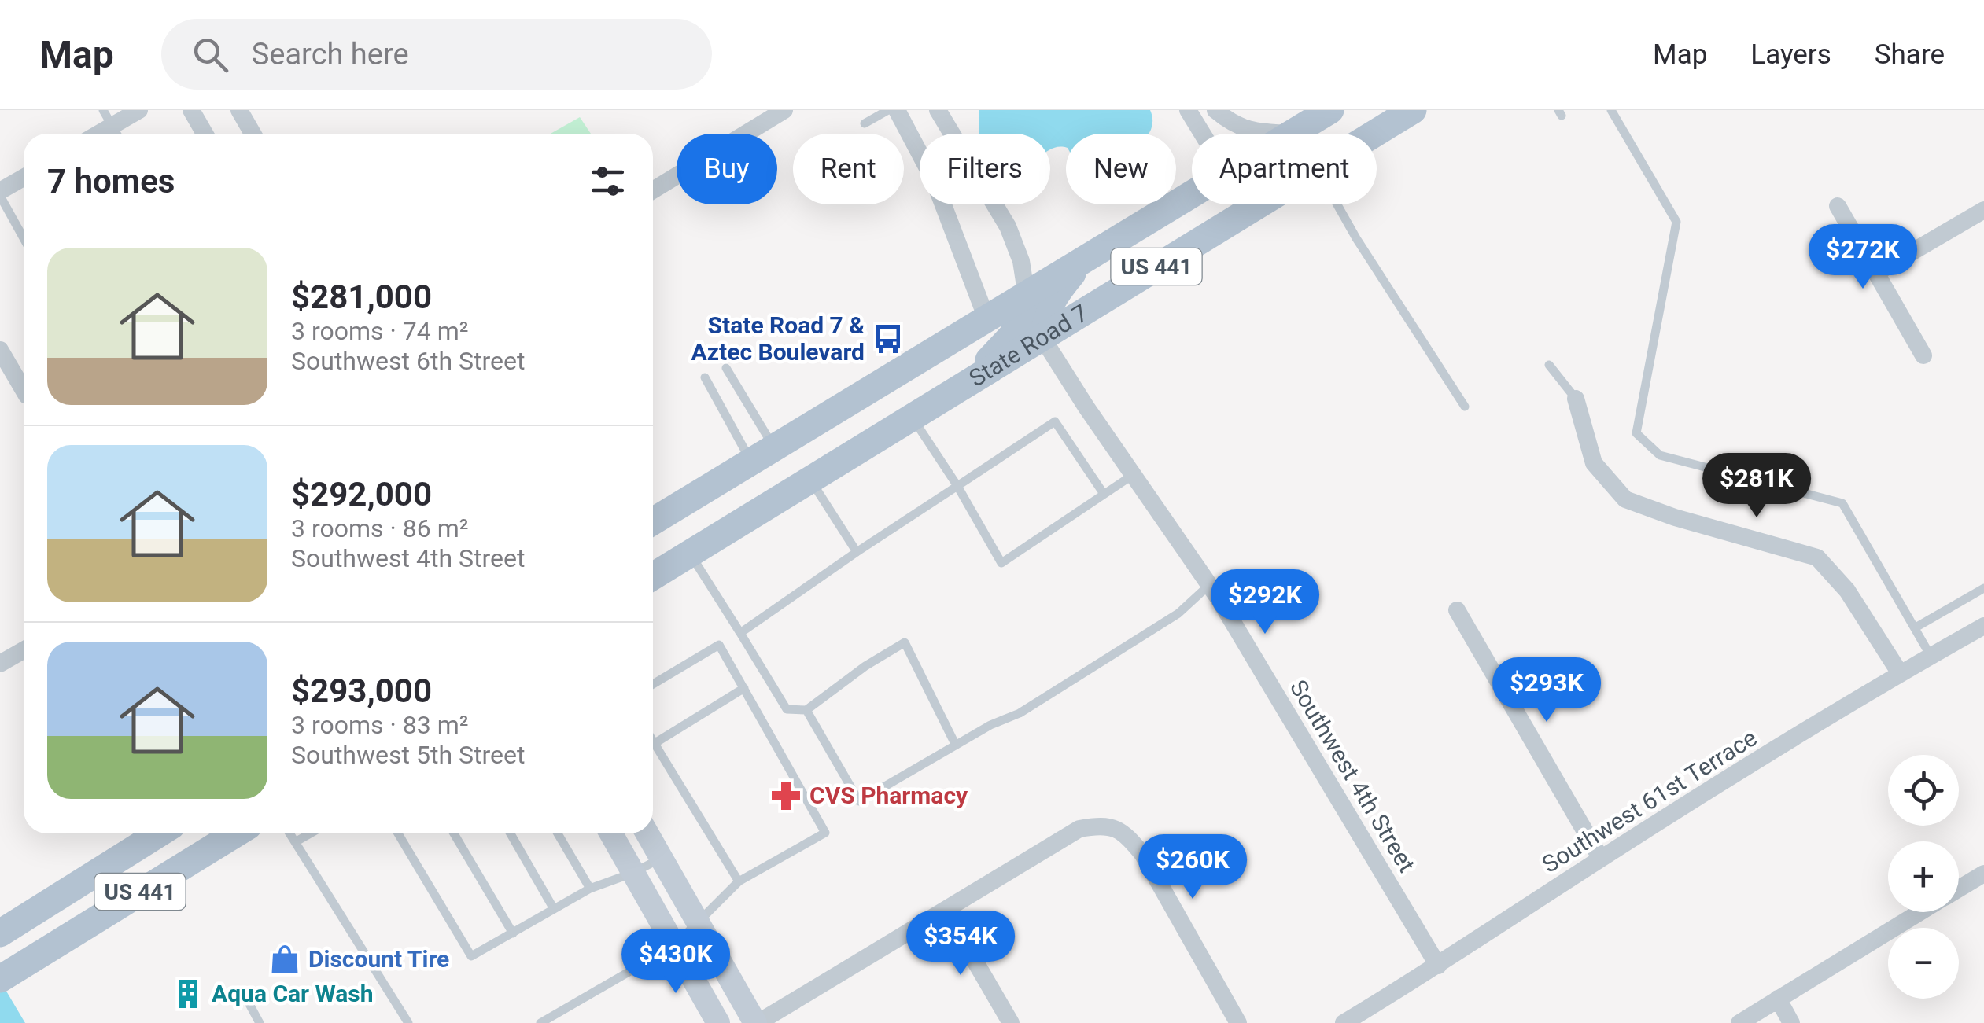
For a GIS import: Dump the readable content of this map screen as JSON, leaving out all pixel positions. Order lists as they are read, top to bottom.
{
  "streets": {
    "main road": ["US 441", "State Road 7"],
    "street": ["Southwest 4th Street", "Southwest 61st Terrace"]
  },
  "crossings": [
    ["State Road 7", "Southwest 4th Street"],
    ["Southwest 4th Street", "Southwest 61st Terrace"]
  ],
  "places": {
    "bus stop": ["State Road 7 & Aztec Boulevard"],
    "pharmacy": ["CVS Pharmacy"],
    "shop": ["Discount Tire"],
    "building": ["Aqua Car Wash"]
  },
  "page": {
    "header": "Map",
    "search": "Search here",
    "nav": ["Map", "Layers", "Share"],
    "chip": [
      "Buy",
      "Rent",
      "Filters",
      "New",
      "Apartment"
    ],
    "heading": "7 homes",
    "price": [
      "$272K",
      "$281K",
      "$292K",
      "$293K",
      "$260K",
      "$354K",
      "$430K"
    ],
    "list": [
      {
        "name": "$281,000",
        "note": "3 rooms · 74 m² · Southwest 6th Street"
      },
      {
        "name": "$292,000",
        "note": "3 rooms · 86 m² · Southwest 4th Street"
      },
      {
        "name": "$293,000",
        "note": "3 rooms · 83 m² · Southwest 5th Street"
      }
    ],
    "map_buttons": ["+", "−"]
  }
}
